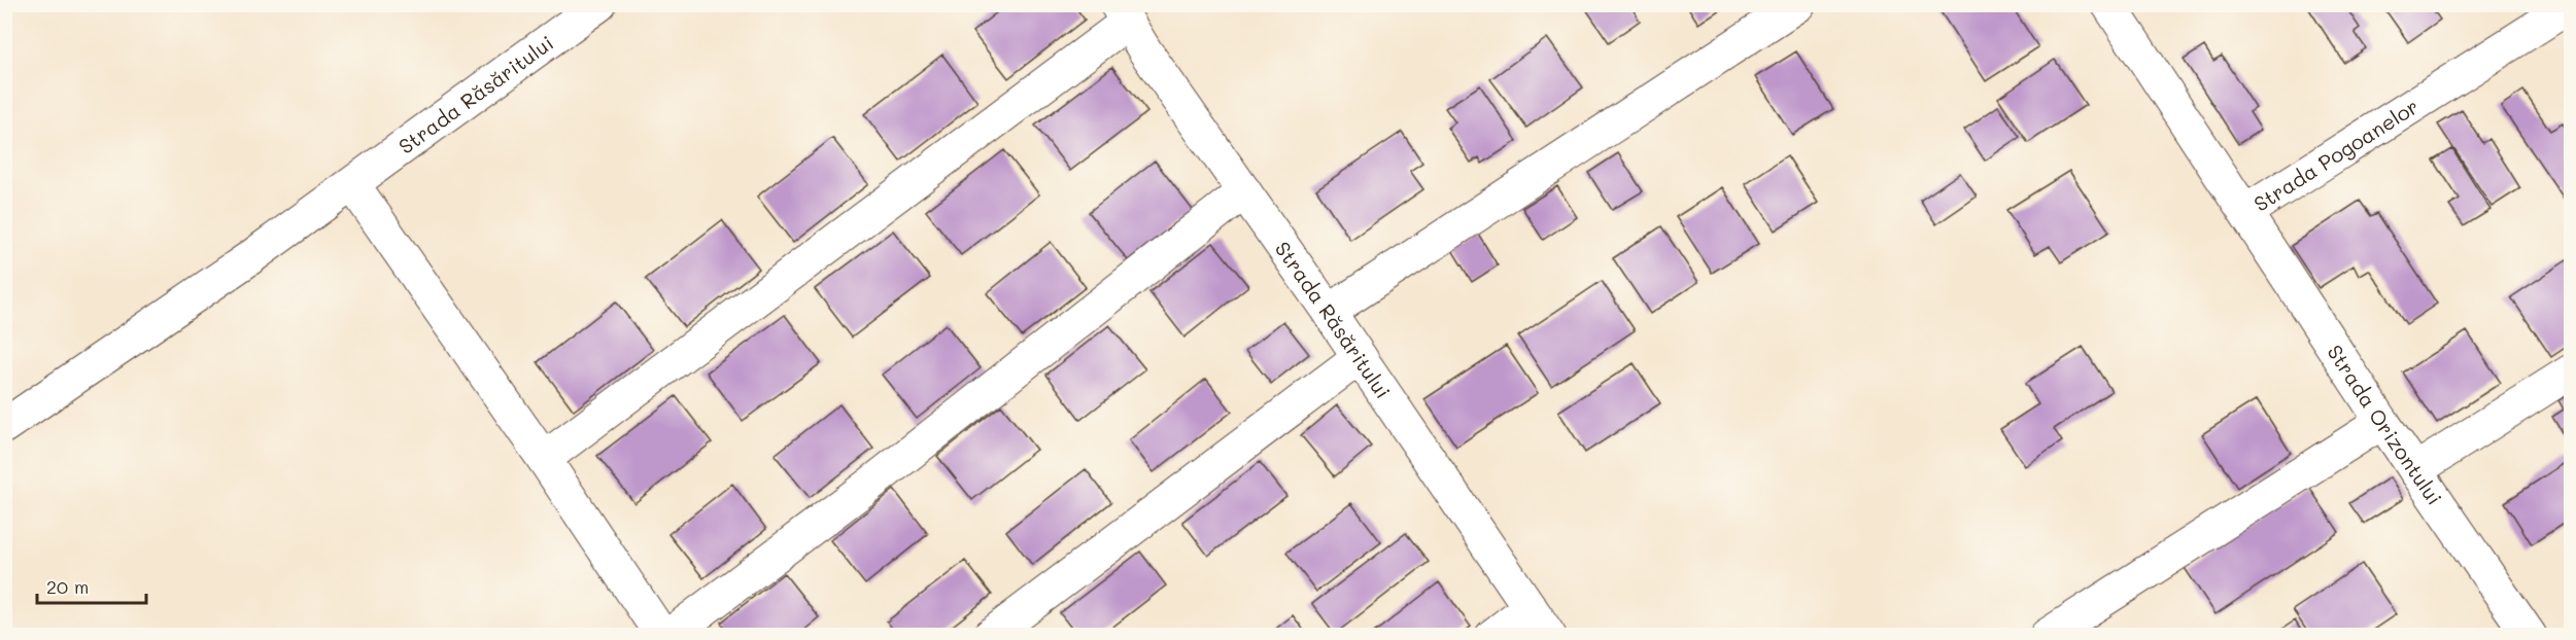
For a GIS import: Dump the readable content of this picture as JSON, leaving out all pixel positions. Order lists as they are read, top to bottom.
{
  "streets": {
    "street": ["Strada Răsăritului", "Strada Pogoanelor", "Strada Orizontului"]
  },
  "crossings": [
    ["Strada Pogoanelor", "Strada Orizontului"]
  ],
  "scale_bar": "20 m"
}
